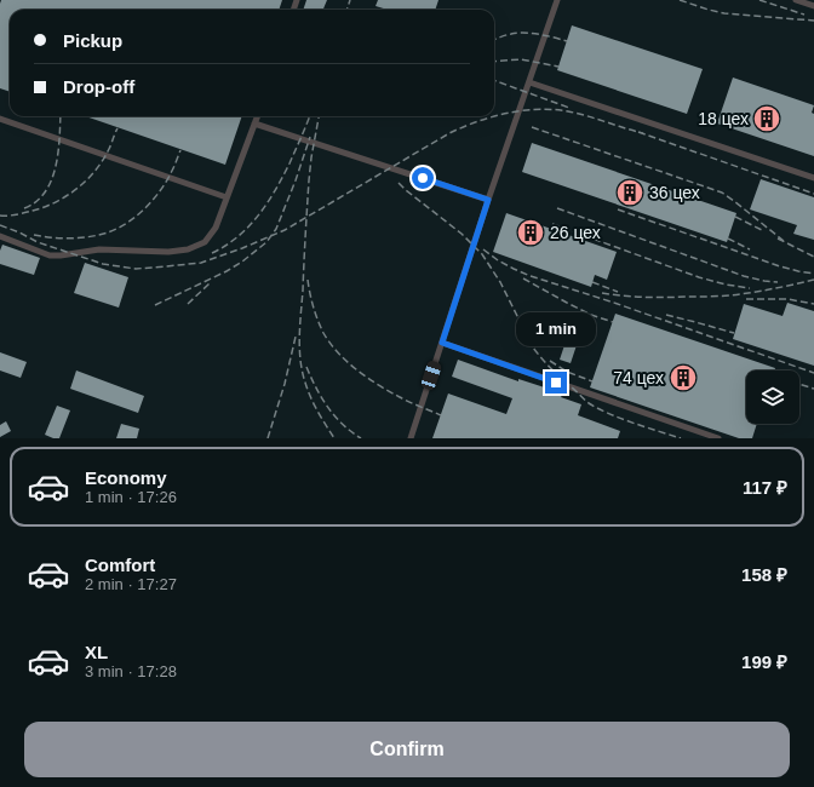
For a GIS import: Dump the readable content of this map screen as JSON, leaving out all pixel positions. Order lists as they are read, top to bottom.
{
  "places": {
    "building": [
      "18 цех",
      "36 цех",
      "26 цех",
      "74 цех"
    ]
  },
  "page": {
    "banner": ["Pickup", "Drop-off"],
    "bubble": "1 min",
    "list": [
      {
        "name": "Economy",
        "note": "1 min · 17:26",
        "value": "117 ₽"
      },
      {
        "name": "Comfort",
        "note": "2 min · 17:27",
        "value": "158 ₽"
      },
      {
        "name": "XL",
        "note": "3 min · 17:28",
        "value": "199 ₽"
      }
    ],
    "buttons": "Confirm"
  }
}
